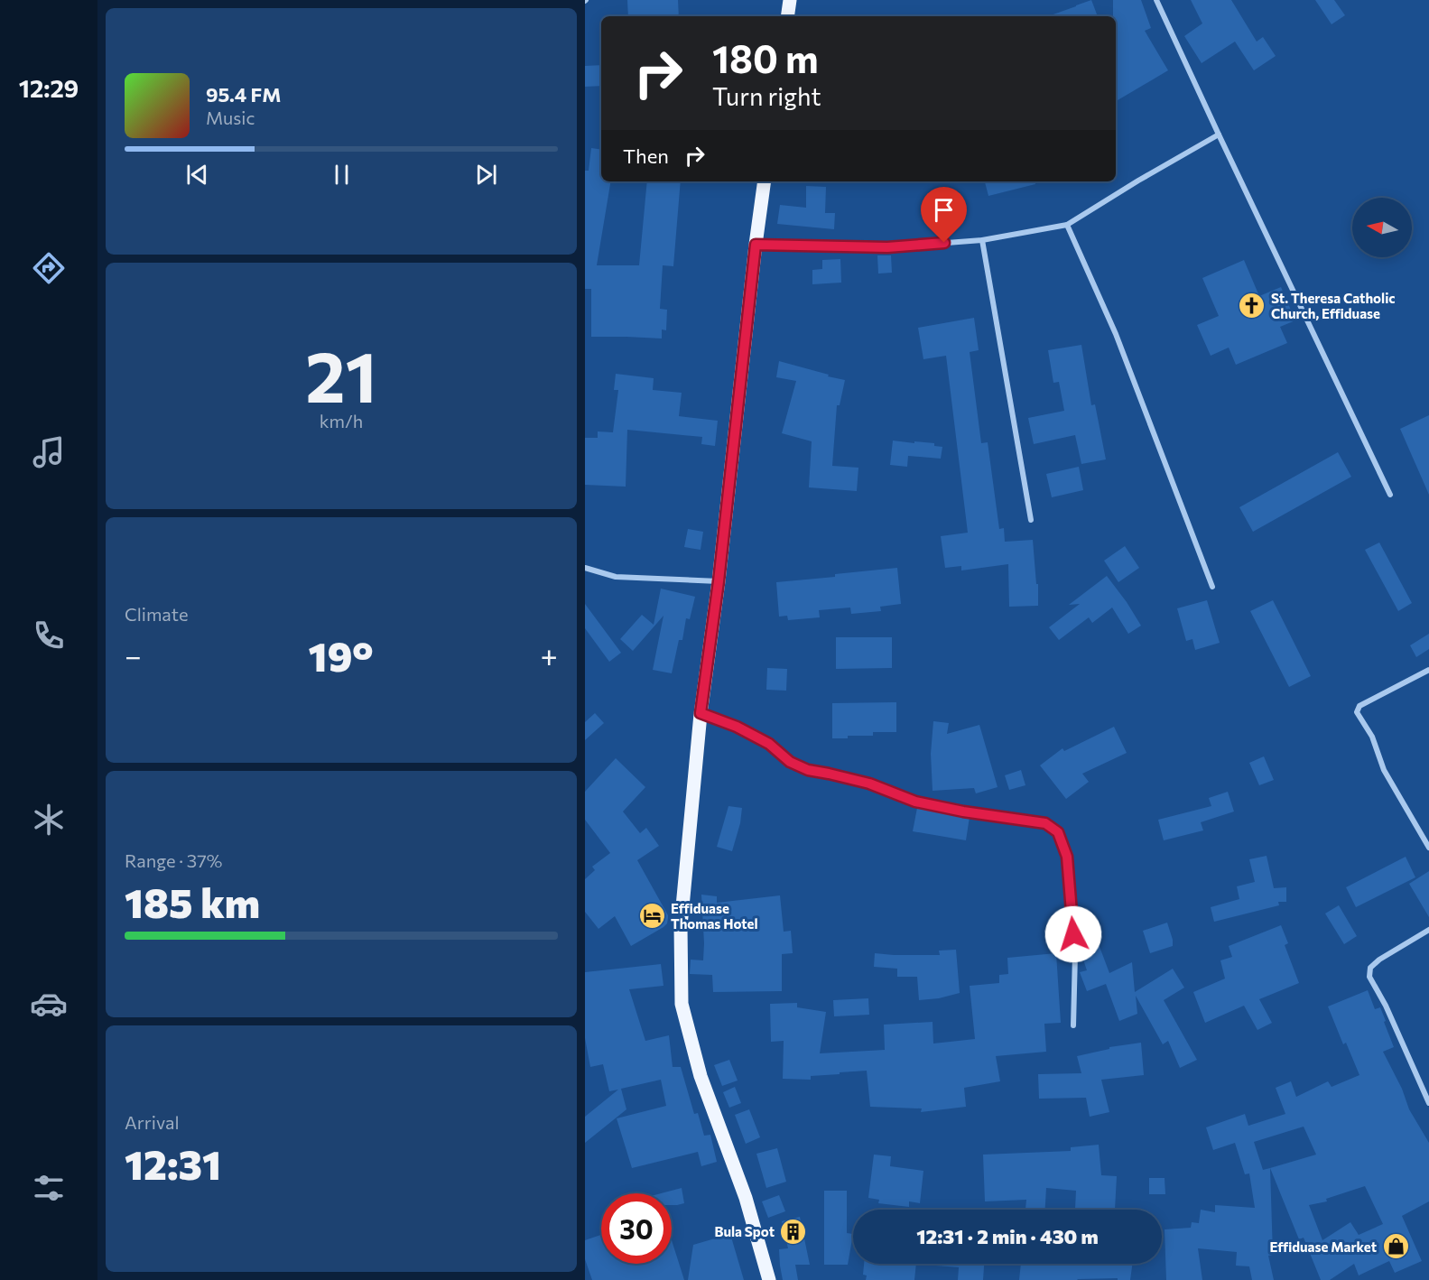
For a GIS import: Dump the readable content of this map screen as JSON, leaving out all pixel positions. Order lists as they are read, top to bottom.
{
  "places": {
    "church": ["St. Theresa Catholic Church, Effiduase"],
    "hotel": ["Effiduase Thomas Hotel"],
    "building": ["Bula Spot"],
    "shop": ["Effiduase Market"]
  },
  "north": "left",
  "page": {
    "tabs": "12:29",
    "turn": ["180 m", "Turn right"],
    "song": ["95.4 FM", "Music"],
    "then": "Then",
    "tile": [
      ["21", "km/h"],
      "Climate",
      ["Range · 37%", "185 km"],
      ["Arrival", "12:31"]
    ],
    "heat": ["−", "19°", "+"],
    "limit": "30",
    "trip": "12:31 · 2 min · 430 m"
  }
}
